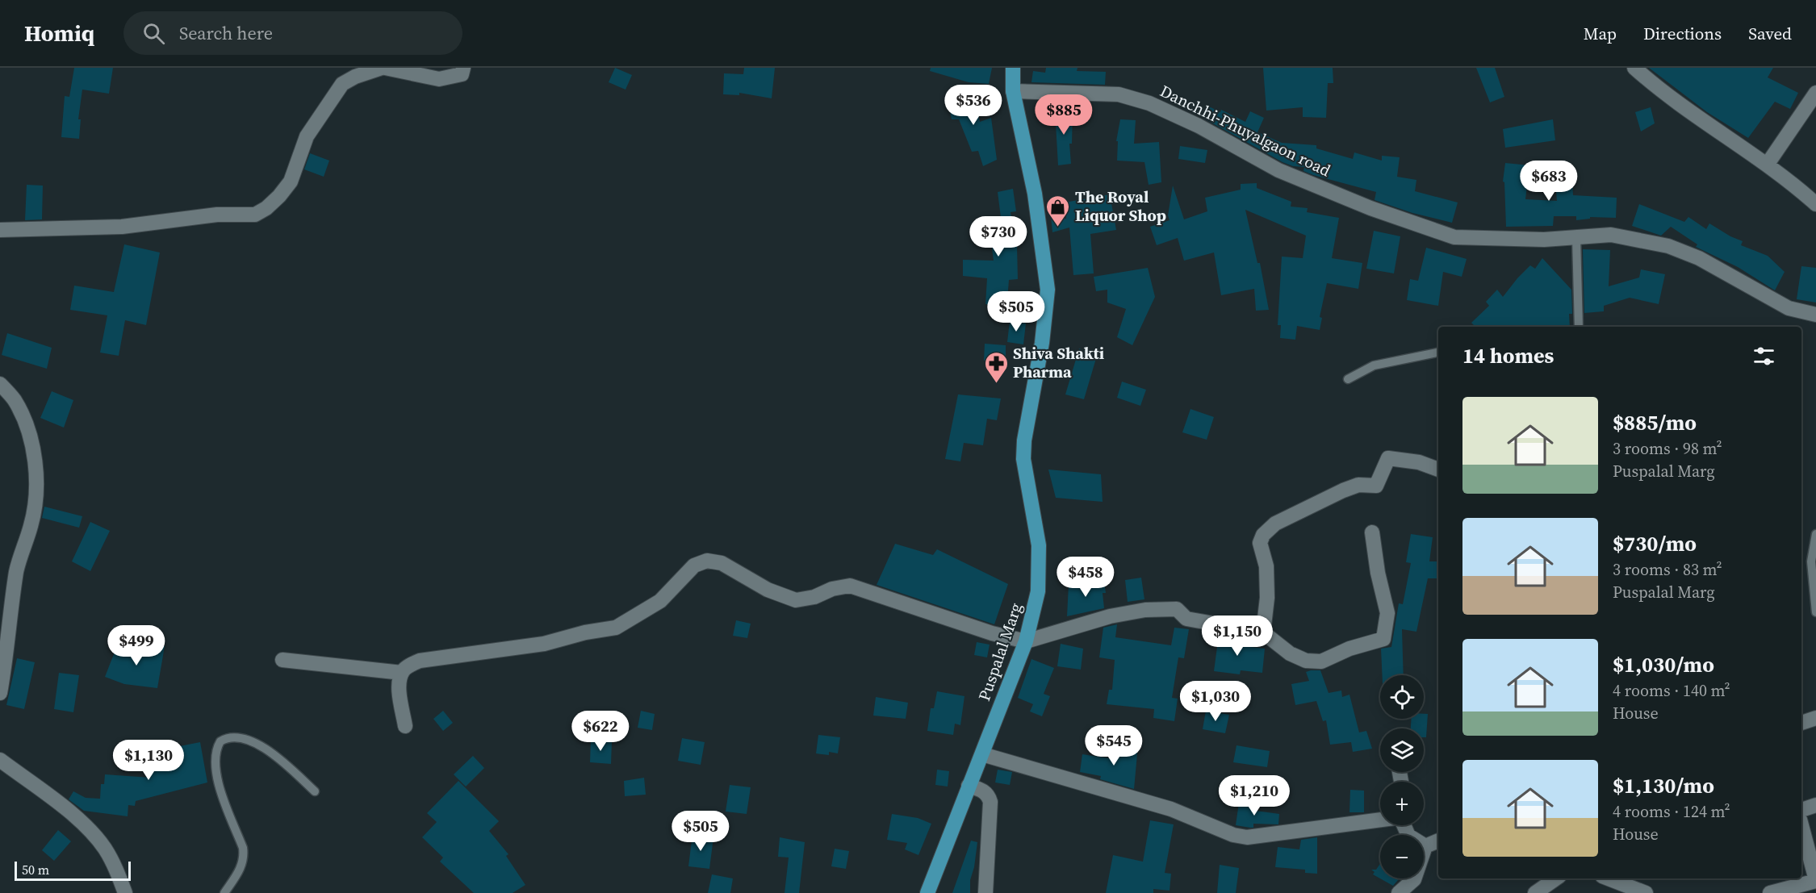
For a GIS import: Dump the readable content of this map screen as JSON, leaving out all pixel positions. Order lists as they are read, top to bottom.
{
  "streets": {
    "main road": ["Puspalal Marg"],
    "street": ["Danchhi-Phuyalgaon road"]
  },
  "crossings": [
    ["Danchhi-Phuyalgaon road", "Puspalal Marg"]
  ],
  "places": {
    "shop": ["The Royal Liquor Shop"],
    "pharmacy": ["Shiva Shakti Pharma"]
  },
  "scale_bar": "50 m",
  "page": {
    "header": "Homiq",
    "search": "Search here",
    "nav": ["Map", "Directions", "Saved"],
    "price": [
      "$536",
      "$885",
      "$683",
      "$730",
      "$505",
      "$458",
      "$1,150",
      "$499",
      "$1,030",
      "$622",
      "$545",
      "$1,130",
      "$1,210",
      "$505"
    ],
    "heading": "14 homes",
    "list": [
      {
        "name": "$885/mo",
        "note": "3 rooms · 98 m² · Puspalal Marg"
      },
      {
        "name": "$730/mo",
        "note": "3 rooms · 83 m² · Puspalal Marg"
      },
      {
        "name": "$1,030/mo",
        "note": "4 rooms · 140 m² · House"
      },
      {
        "name": "$1,130/mo",
        "note": "4 rooms · 124 m² · House"
      }
    ],
    "map_buttons": ["+", "−"],
    "scale": "50 m"
  }
}
